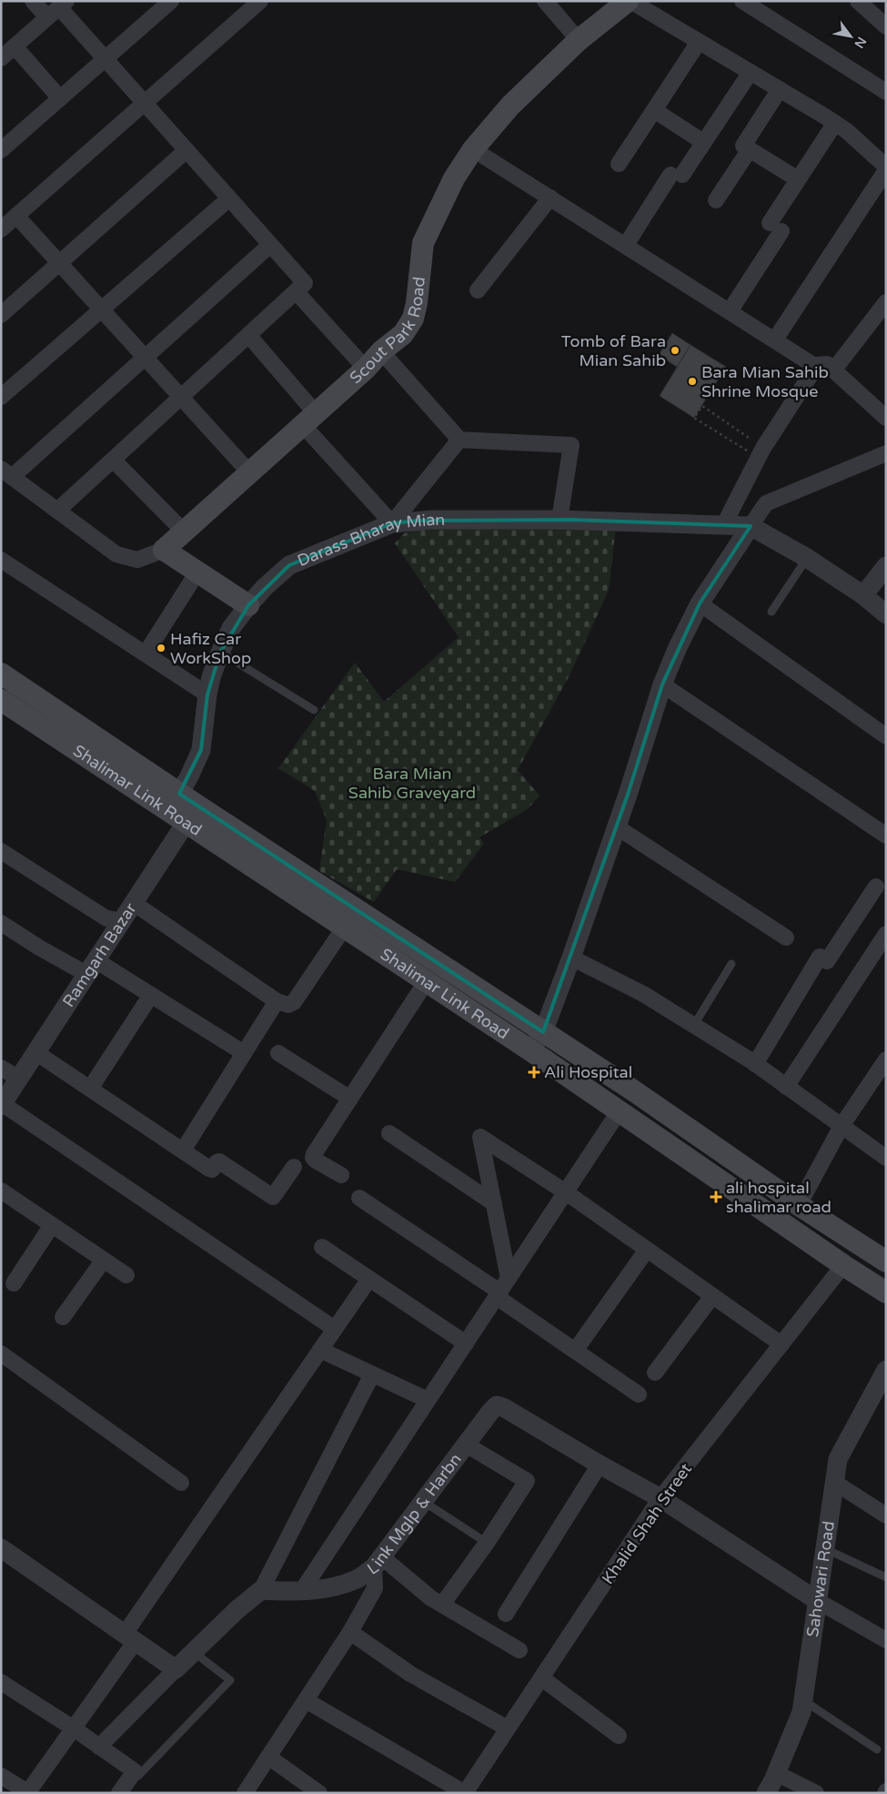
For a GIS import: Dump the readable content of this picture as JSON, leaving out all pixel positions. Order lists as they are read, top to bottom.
{
  "streets": {
    "main road": ["Scout Park Road", "Shalimar Link Road"],
    "street": [
      "Darass Bharay Mian",
      "Ramgarh Bazar",
      "Link Mglp & Harbn",
      "Khalid Shah Street",
      "Sahowari Road"
    ]
  },
  "crossings": [
    ["Darass Bharay Mian", "Shalimar Link Road"],
    ["Shalimar Link Road", "Ramgarh Bazar"],
    ["Shalimar Link Road", "Khalid Shah Street"],
    ["Link Mglp & Harbn", "Khalid Shah Street"],
    ["Link Mglp & Harbn", "Sahowari Road"]
  ],
  "parks": ["Bara Mian Sahib Graveyard"],
  "places": {
    "other": ["Tomb of Bara Mian Sahib", "Bara Mian Sahib Shrine Mosque", "Hafiz Car WorkShop"],
    "health": ["Ali Hospital", "ali hospital shalimar road"]
  },
  "north": "bottom right"
}
